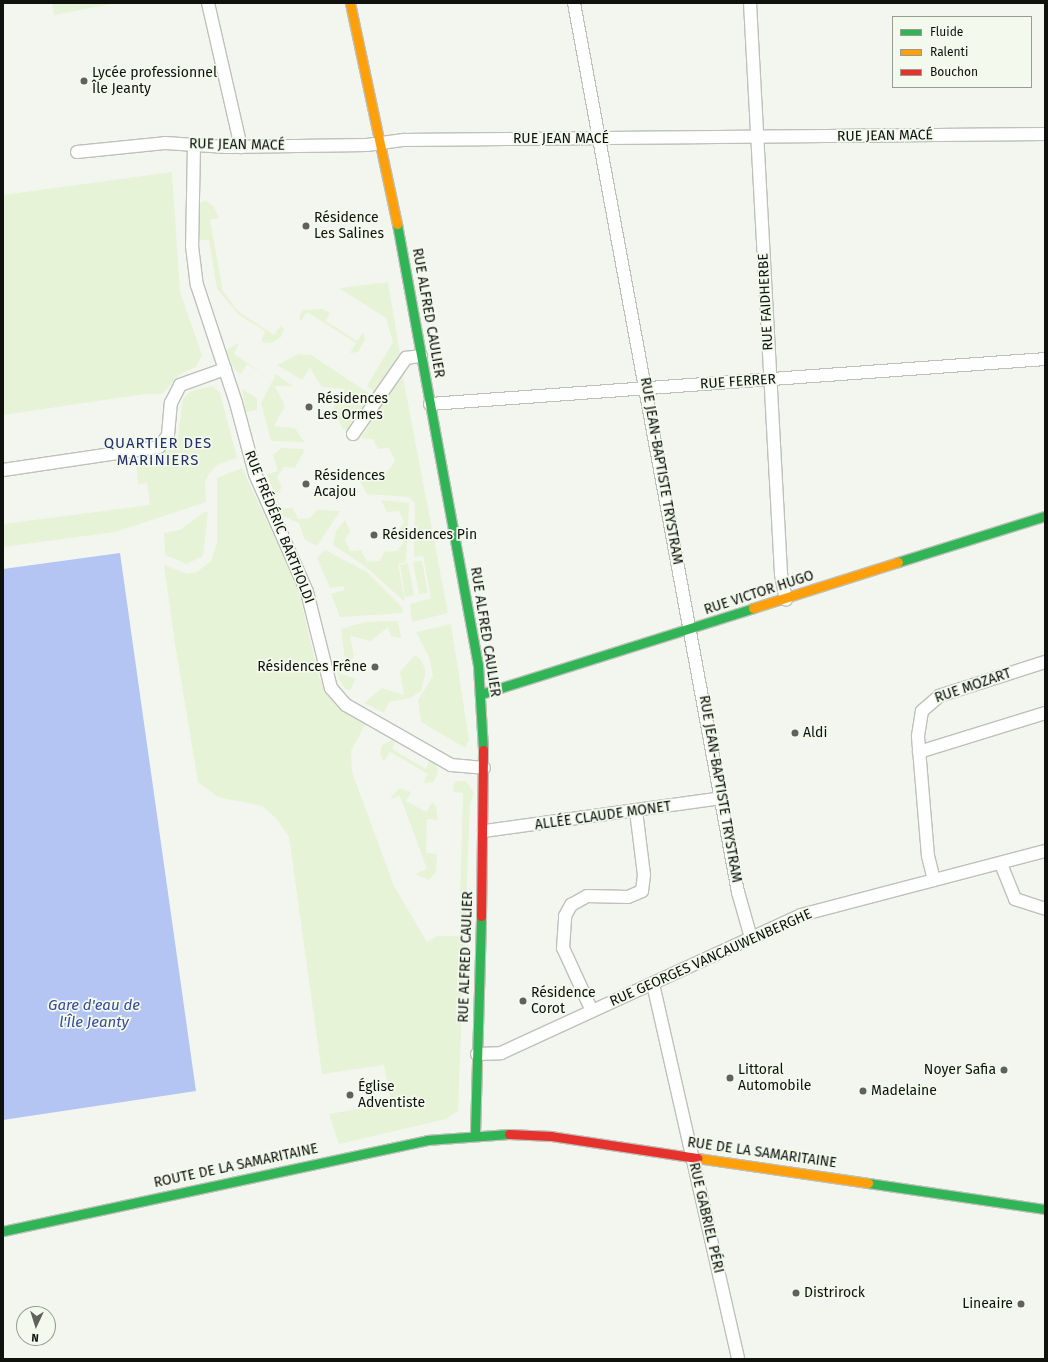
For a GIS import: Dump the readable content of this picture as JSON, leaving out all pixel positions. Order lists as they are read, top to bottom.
{
  "streets": {
    "street": [
      "RUE JEAN MACÉ",
      "RUE FAIDHERBE",
      "RUE ALFRED CAULIER",
      "RUE FERRER",
      "RUE JEAN-BAPTISTE TRYSTRAM",
      "RUE FRÉDÉRIC BARTHOLDI",
      "RUE VICTOR HUGO",
      "RUE MOZART",
      "ALLÉE CLAUDE MONET",
      "RUE GEORGES VANCAUWENBERGHE",
      "RUE DE LA SAMARITAINE",
      "ROUTE DE LA SAMARITAINE",
      "RUE GABRIEL PÉRI"
    ]
  },
  "crossings": [
    ["RUE JEAN MACÉ", "RUE FAIDHERBE"],
    ["RUE JEAN MACÉ", "RUE ALFRED CAULIER"],
    ["RUE JEAN MACÉ", "RUE JEAN-BAPTISTE TRYSTRAM"],
    ["RUE JEAN MACÉ", "RUE FRÉDÉRIC BARTHOLDI"],
    ["RUE FAIDHERBE", "RUE FERRER"],
    ["RUE FAIDHERBE", "RUE VICTOR HUGO"],
    ["RUE ALFRED CAULIER", "RUE FERRER"],
    ["RUE ALFRED CAULIER", "RUE FRÉDÉRIC BARTHOLDI"],
    ["RUE ALFRED CAULIER", "RUE VICTOR HUGO"],
    ["RUE ALFRED CAULIER", "ALLÉE CLAUDE MONET"],
    ["RUE ALFRED CAULIER", "RUE GEORGES VANCAUWENBERGHE"],
    ["RUE ALFRED CAULIER", "RUE DE LA SAMARITAINE"],
    ["RUE ALFRED CAULIER", "ROUTE DE LA SAMARITAINE"],
    ["RUE FERRER", "RUE JEAN-BAPTISTE TRYSTRAM"],
    ["RUE JEAN-BAPTISTE TRYSTRAM", "RUE VICTOR HUGO"],
    ["RUE JEAN-BAPTISTE TRYSTRAM", "ALLÉE CLAUDE MONET"],
    ["RUE JEAN-BAPTISTE TRYSTRAM", "RUE GEORGES VANCAUWENBERGHE"],
    ["RUE MOZART", "RUE GEORGES VANCAUWENBERGHE"],
    ["RUE GEORGES VANCAUWENBERGHE", "RUE GABRIEL PÉRI"],
    ["RUE DE LA SAMARITAINE", "ROUTE DE LA SAMARITAINE"],
    ["RUE DE LA SAMARITAINE", "RUE GABRIEL PÉRI"]
  ],
  "districts": ["QUARTIER DES MARINIERS"],
  "water": ["Gare d'eau de l'Île Jeanty"],
  "places": [
    "Lycée professionnel Île Jeanty",
    "Résidence Les Salines",
    "Résidences Les Ormes",
    "Résidences Acajou",
    "Résidences Pin",
    "Résidences Frêne",
    "Aldi",
    "Résidence Corot",
    "Noyer Safia",
    "Littoral Automobile",
    "Madelaine",
    "Église Adventiste",
    "Distrirock",
    "Lineaire"
  ],
  "legend": ["Fluide", "Ralenti", "Bouchon"],
  "north": "bottom"
}
